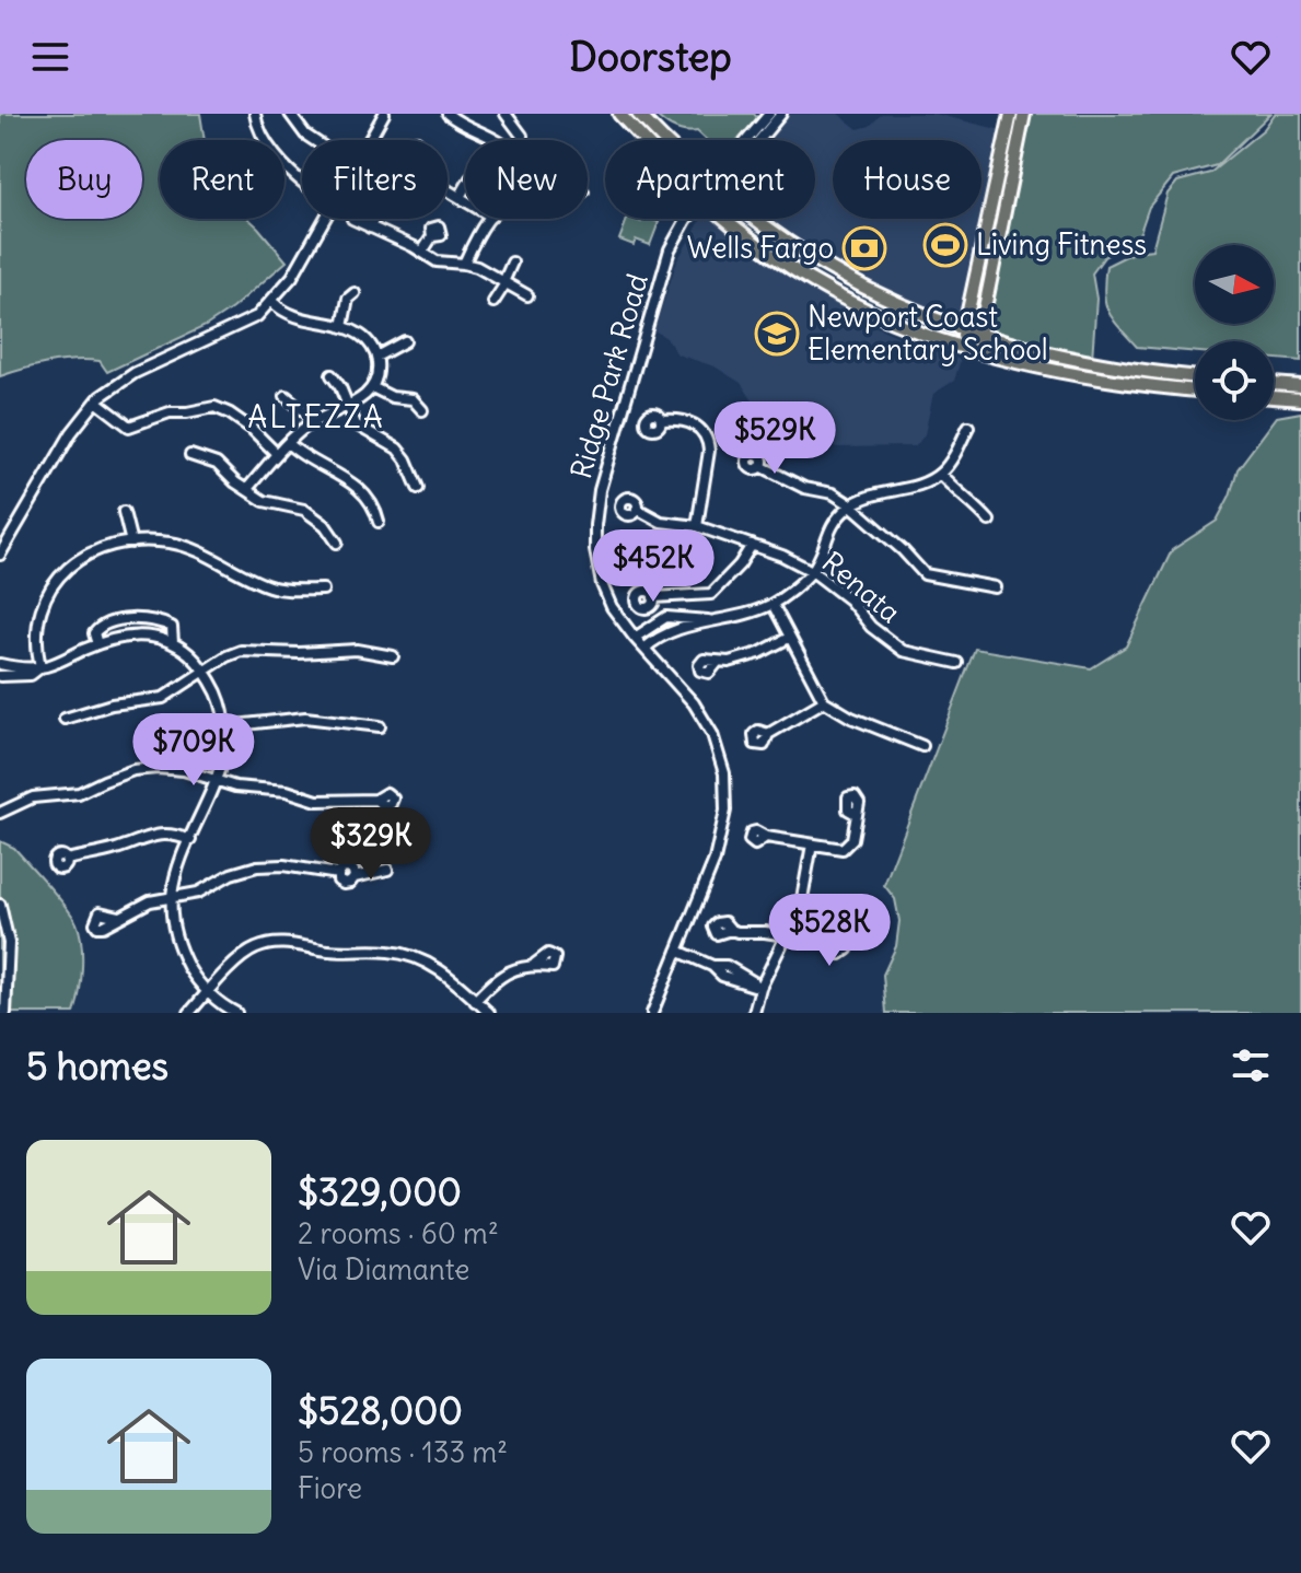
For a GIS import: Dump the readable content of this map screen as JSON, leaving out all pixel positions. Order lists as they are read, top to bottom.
{
  "streets": {
    "street": ["Ridge Park Road", "Renata"]
  },
  "districts": ["ALTEZZA"],
  "places": {
    "sports": ["Living Fitness"],
    "bank": ["Wells Fargo"],
    "school or university": ["Newport Coast Elementary School"]
  },
  "north": "right",
  "page": {
    "header": "Doorstep",
    "chip": [
      "Buy",
      "Rent",
      "Filters",
      "New",
      "Apartment",
      "House"
    ],
    "price": [
      "$529K",
      "$452K",
      "$709K",
      "$329K",
      "$528K"
    ],
    "heading": "5 homes",
    "list": [
      {
        "name": "$329,000",
        "note": "2 rooms · 60 m² · Via Diamante"
      },
      {
        "name": "$528,000",
        "note": "5 rooms · 133 m² · Fiore"
      }
    ]
  }
}
